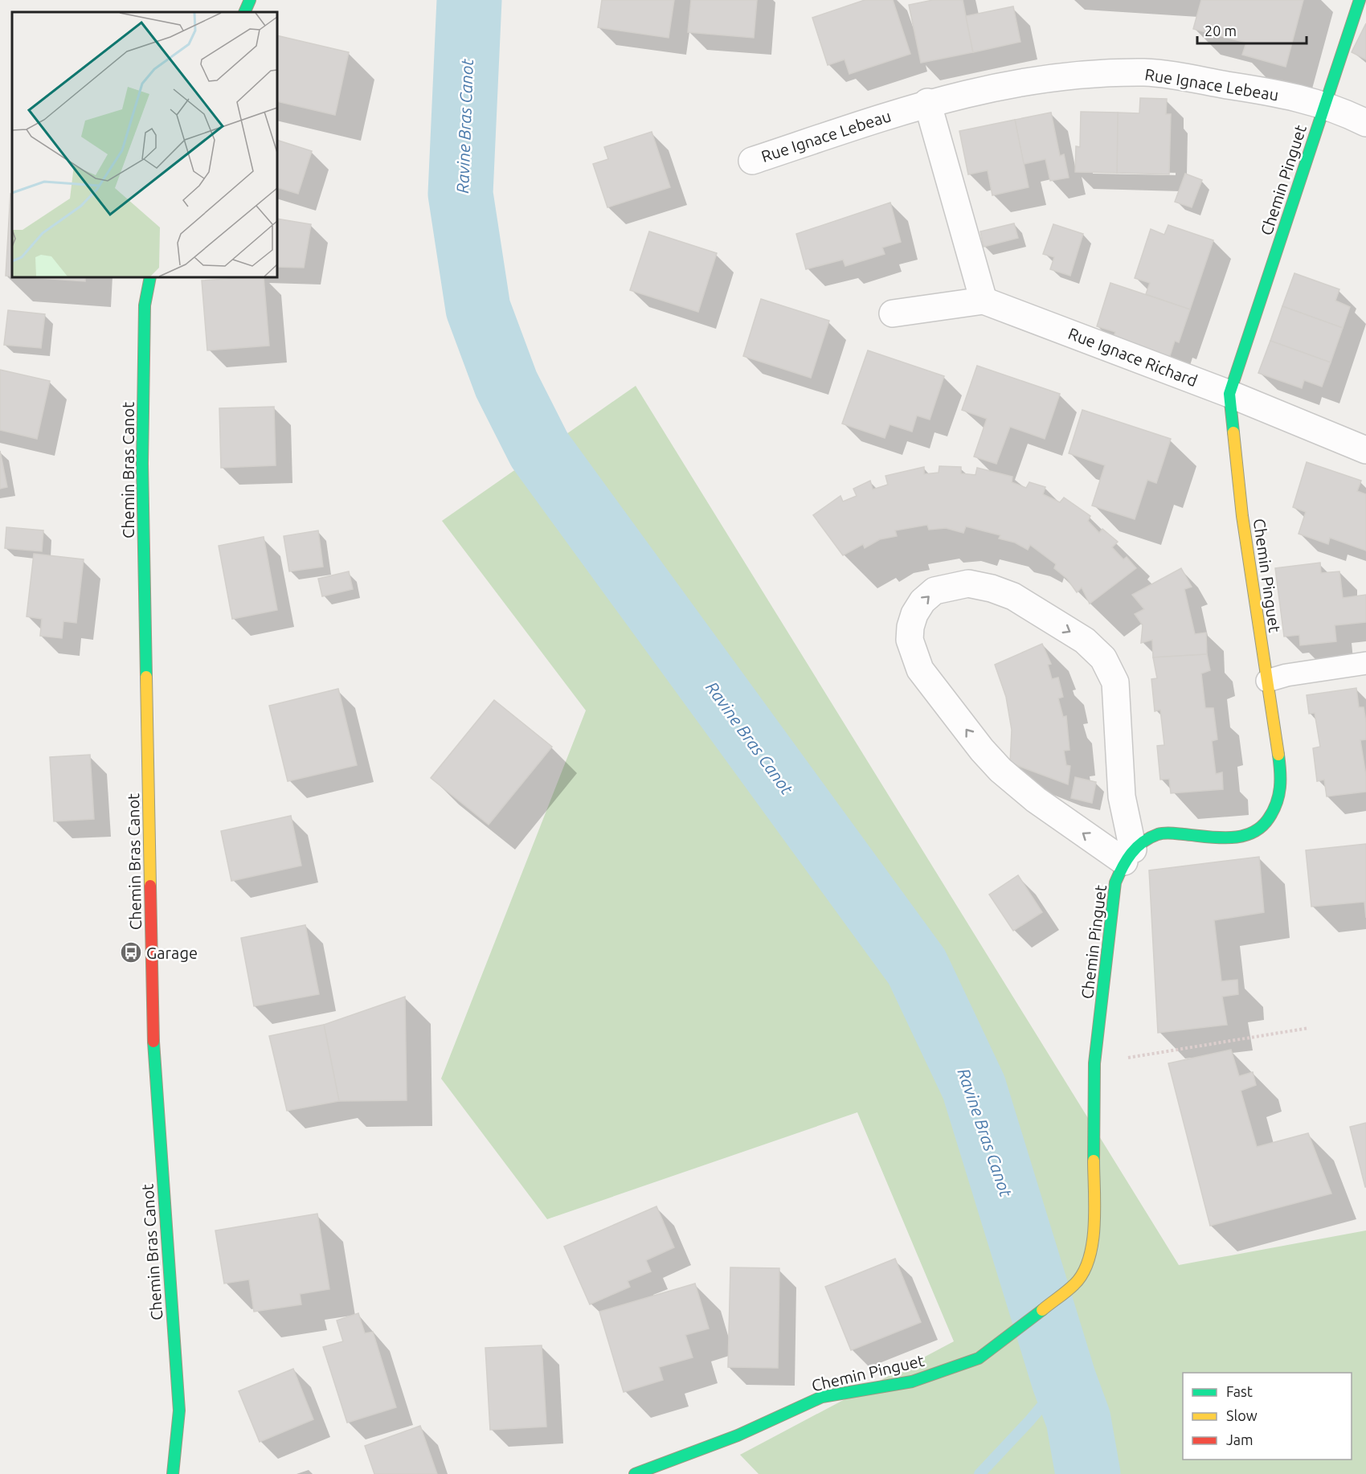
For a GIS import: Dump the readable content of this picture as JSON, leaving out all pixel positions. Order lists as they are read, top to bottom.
{
  "streets": {
    "street": [
      "Rue Ignace Lebeau",
      "Chemin Pinguet",
      "Rue Ignace Richard",
      "Chemin Bras Canot"
    ]
  },
  "crossings": [
    ["Rue Ignace Lebeau", "Chemin Pinguet"],
    ["Chemin Pinguet", "Rue Ignace Richard"]
  ],
  "water": ["Ravine Bras Canot"],
  "places": {
    "bus stop": ["Garage"]
  },
  "legend": ["Fast", "Slow", "Jam"],
  "scale_bar": "20 m"
}
